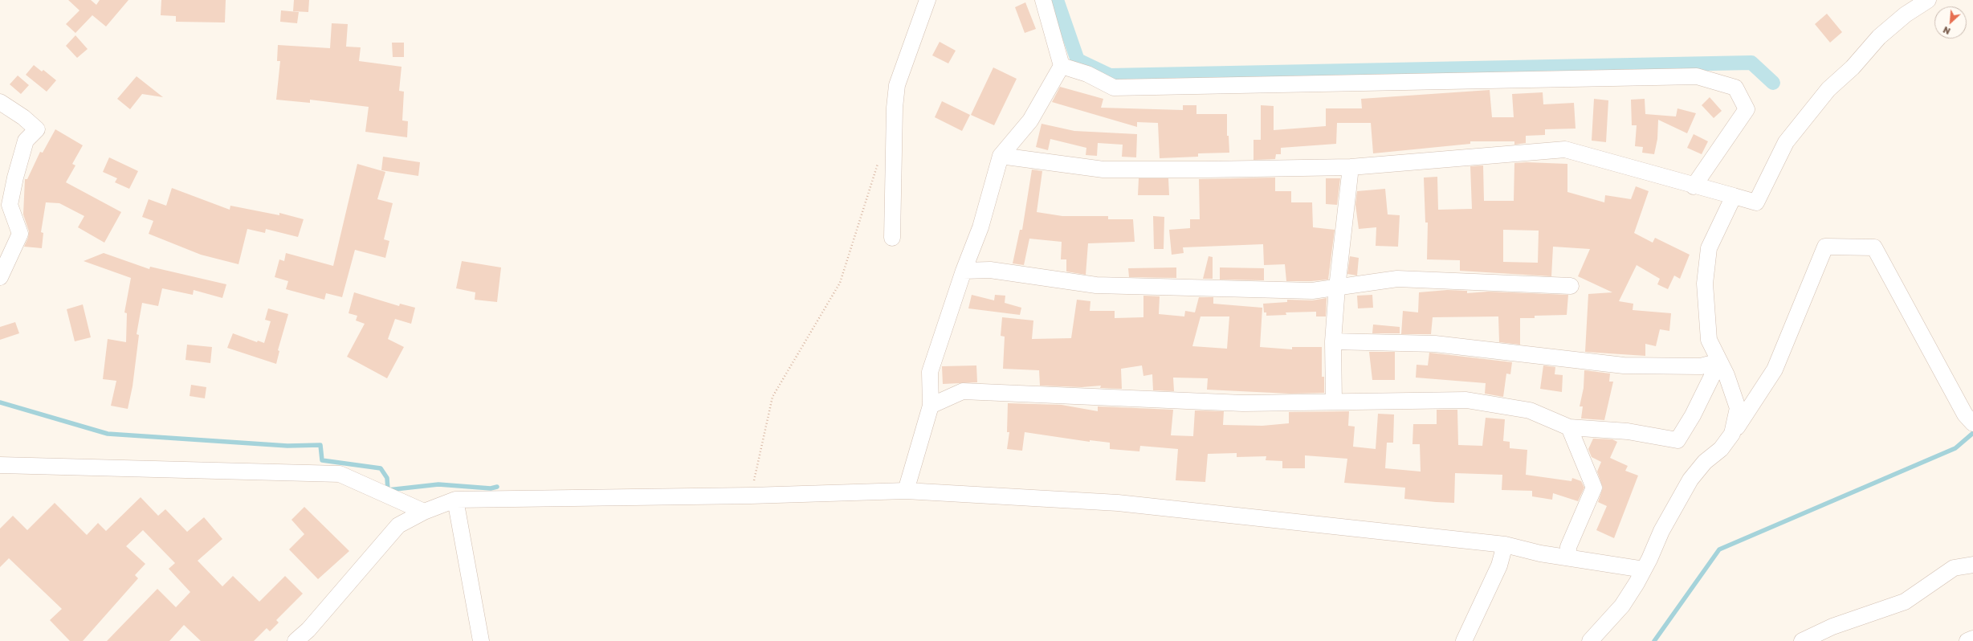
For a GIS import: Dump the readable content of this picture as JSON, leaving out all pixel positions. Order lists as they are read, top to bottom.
{
  "north": "bottom left"
}
